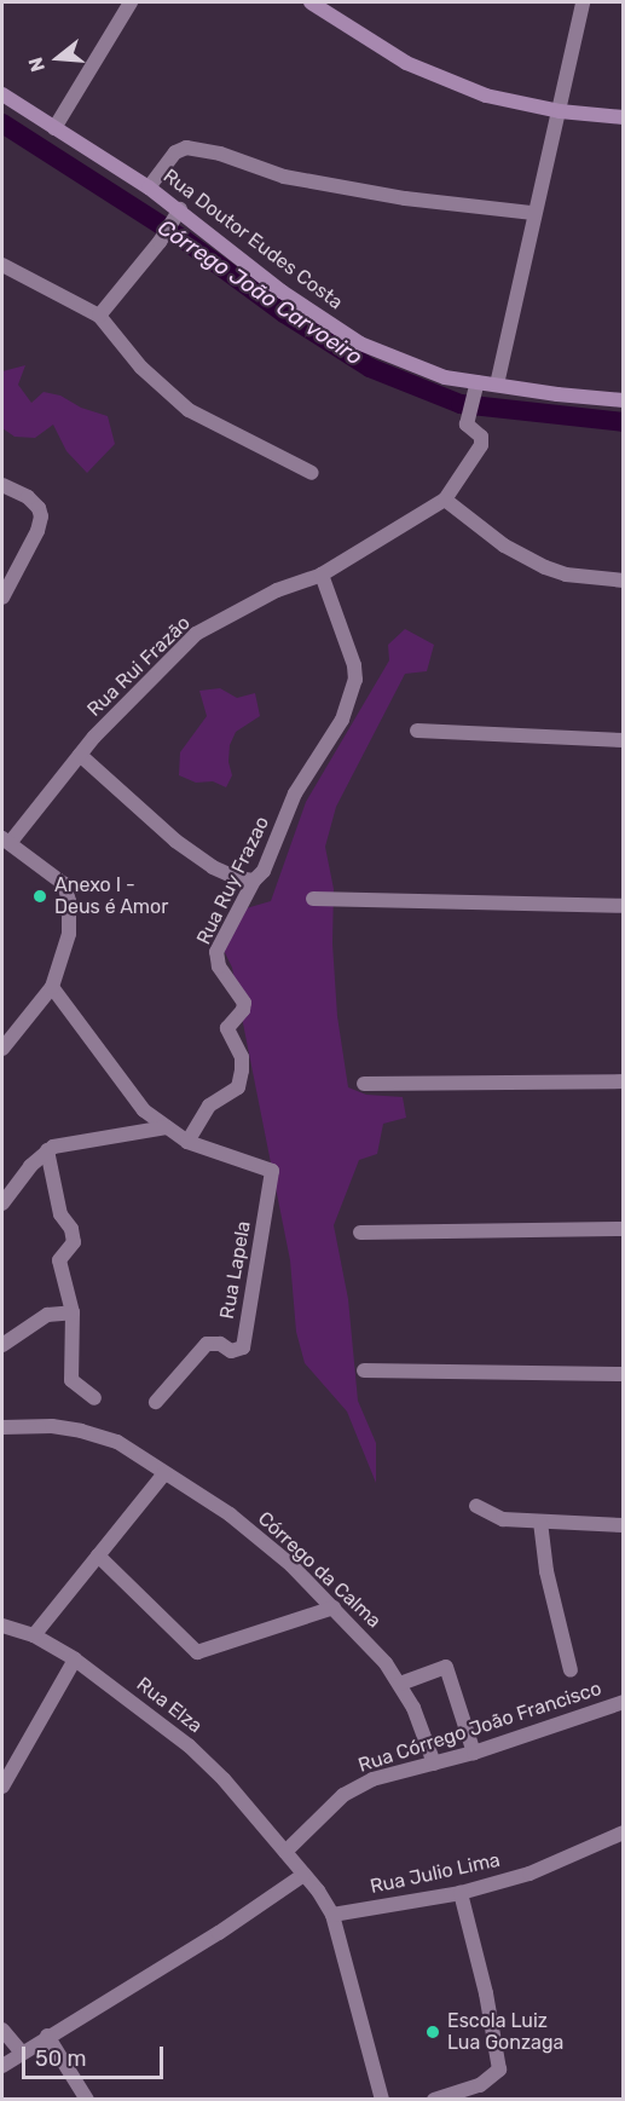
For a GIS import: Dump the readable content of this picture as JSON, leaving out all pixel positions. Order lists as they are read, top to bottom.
{
  "streets": {
    "street": [
      "Rua Doutor Eudes Costa",
      "Rua Rui Frazão",
      "Rua Ruy Frazao",
      "Rua Lapela",
      "Córrego da Calma",
      "Rua Elza",
      "Rua Córrego João Francisco",
      "Rua Julio Lima"
    ]
  },
  "crossings": [
    ["Rua Rui Frazão", "Rua Ruy Frazao"],
    ["Rua Ruy Frazao", "Rua Lapela"],
    ["Córrego da Calma", "Rua Córrego João Francisco"],
    ["Rua Elza", "Rua Córrego João Francisco"],
    ["Rua Elza", "Rua Julio Lima"]
  ],
  "water": ["Córrego João Carvoeiro"],
  "places": ["Anexo I - Deus é Amor", "Escola Luiz Lua Gonzaga"],
  "scale_bar": "50 m",
  "north": "left"
}
